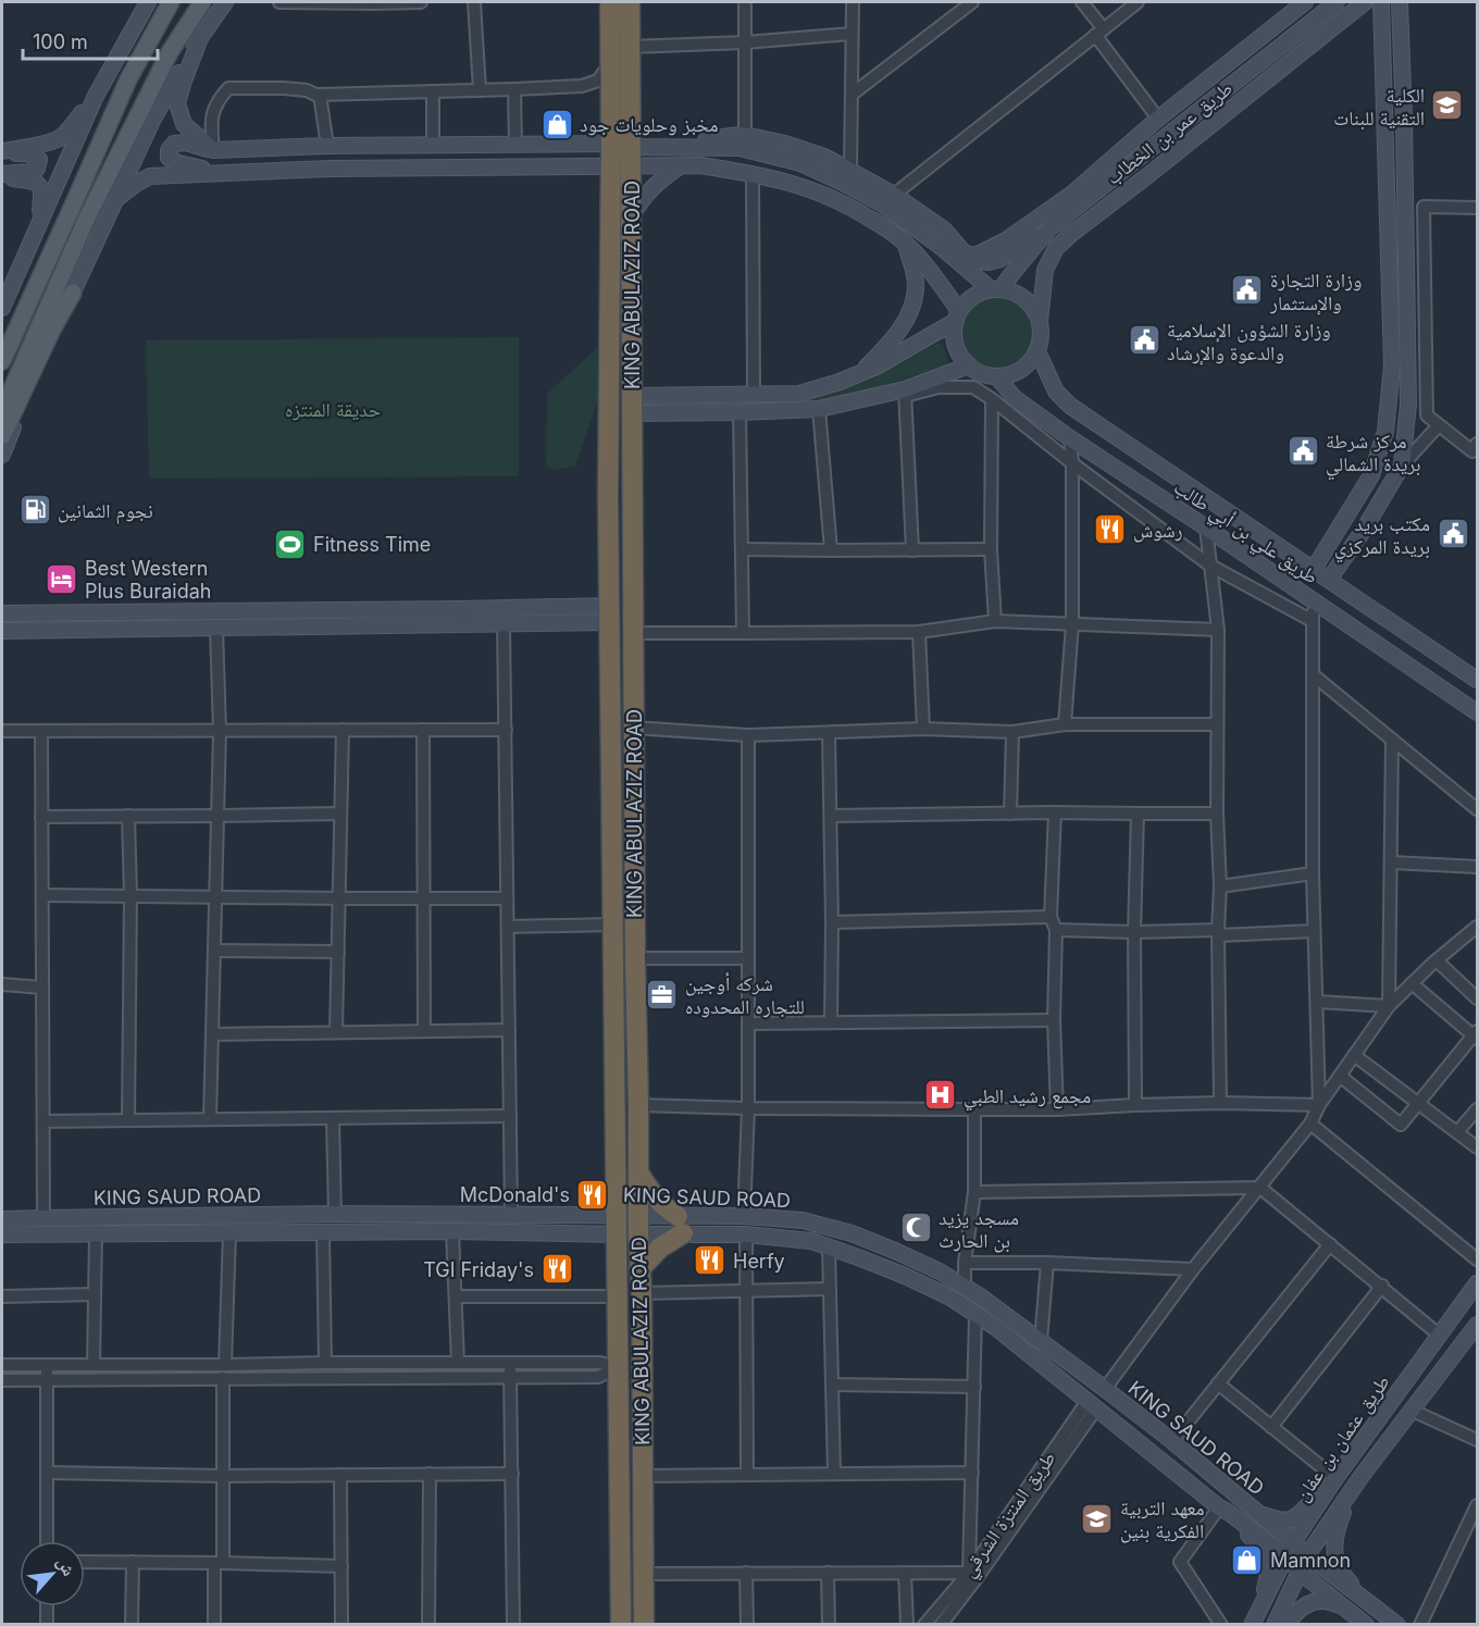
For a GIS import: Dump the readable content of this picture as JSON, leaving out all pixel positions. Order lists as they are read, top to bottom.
{
  "streets": {
    "highway": ["KING ABULAZIZ ROAD"],
    "main road": [
      "طريق عمر بن الخطاب",
      "طريق علي بن أبي طالب",
      "KING SAUD ROAD",
      "طريق عثمان بن عفان"
    ],
    "street": ["طريق المنتزة الشرقي"]
  },
  "crossings": [
    ["طريق عمر بن الخطاب", "طريق علي بن أبي طالب"],
    ["KING ABULAZIZ ROAD", "KING SAUD ROAD"],
    ["KING SAUD ROAD", "طريق عثمان بن عفان"],
    ["KING SAUD ROAD", "طريق المنتزة الشرقي"]
  ],
  "parks": ["حديقة المنتزه"],
  "places": {
    "school or university": ["الكلية التقنية للبنات", "معهد التربية الفكرية بنين"],
    "shop": ["مخبز وحلويات جود", "Mamnon"],
    "public building": [
      "وزارة التجارة والإستثمار",
      "وزارة الشؤون الإسلامية والدعوة والإرشاد",
      "مركز شرطة بريدة الشمالي",
      "مكتب بريد بريدة المركزي"
    ],
    "fuel station": ["نجوم الثمانين"],
    "restaurant": [
      "رشوش",
      "McDonald's",
      "Herfy",
      "TGI Friday's"
    ],
    "sports": ["Fitness Time"],
    "hotel": ["Best Western Plus Buraidah"],
    "office": ["شركه أوجين للتجاره المحدوده"],
    "hospital": ["مجمع رشيد الطبي"],
    "mosque": ["مسجد يزيد بن الحارث"]
  },
  "scale_bar": "100 m",
  "north": "top right"
}
